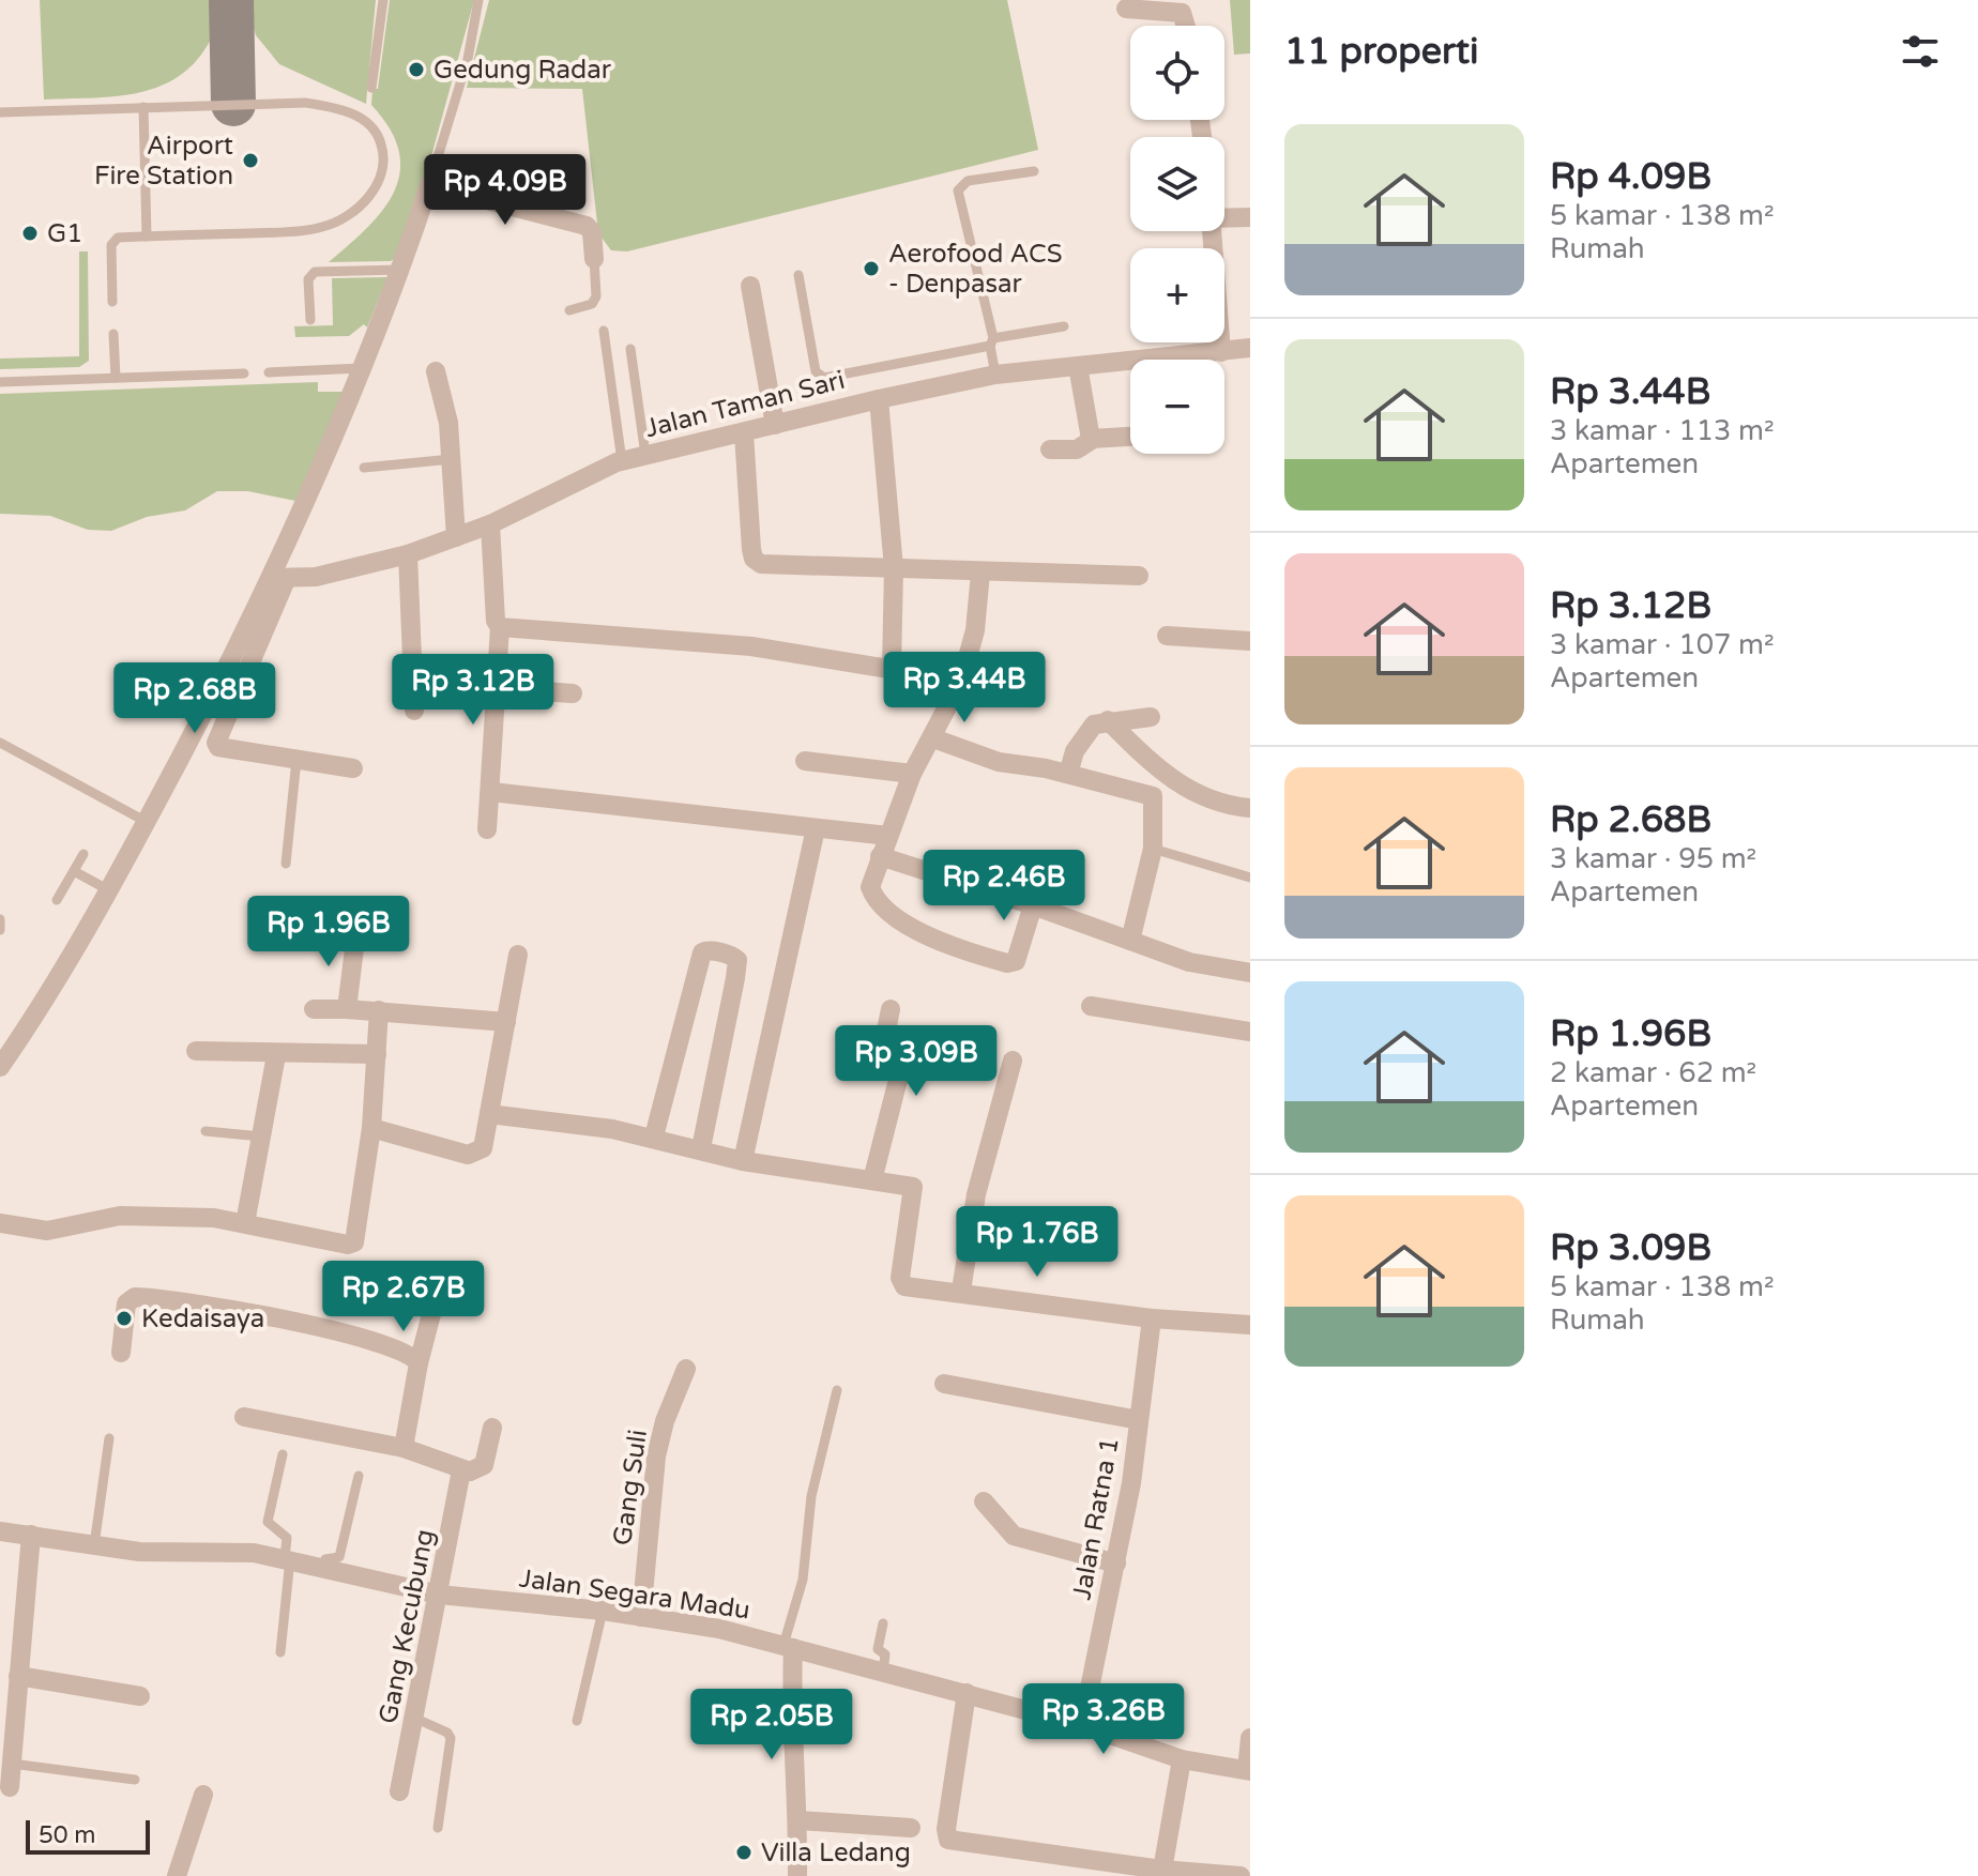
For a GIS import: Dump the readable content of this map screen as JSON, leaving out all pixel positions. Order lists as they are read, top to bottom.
{
  "streets": {
    "street": [
      "Jalan Taman Sari",
      "Gang Suli",
      "Jalan Ratna 1",
      "Jalan Segara Madu",
      "Gang Kecubung"
    ]
  },
  "crossings": [
    ["Gang Suli", "Jalan Segara Madu"],
    ["Jalan Ratna 1", "Jalan Segara Madu"],
    ["Jalan Segara Madu", "Gang Kecubung"]
  ],
  "places": [
    "Gedung Radar",
    "Airport Fire Station",
    "G1",
    "Aerofood ACS - Denpasar",
    "Kedaisaya",
    "Villa Ledang"
  ],
  "scale_bar": "50 m",
  "page": {
    "heading": "11 properti",
    "map_buttons": ["+", "−"],
    "list": [
      {
        "name": "Rp 4.09B",
        "note": "5 kamar · 138 m² · Rumah"
      },
      {
        "name": "Rp 3.44B",
        "note": "3 kamar · 113 m² · Apartemen"
      },
      {
        "name": "Rp 3.12B",
        "note": "3 kamar · 107 m² · Apartemen"
      },
      {
        "name": "Rp 2.68B",
        "note": "3 kamar · 95 m² · Apartemen"
      },
      {
        "name": "Rp 1.96B",
        "note": "2 kamar · 62 m² · Apartemen"
      },
      {
        "name": "Rp 3.09B",
        "note": "5 kamar · 138 m² · Rumah"
      }
    ],
    "price": [
      "Rp 4.09B",
      "Rp 3.44B",
      "Rp 3.12B",
      "Rp 2.68B",
      "Rp 2.46B",
      "Rp 1.96B",
      "Rp 3.09B",
      "Rp 1.76B",
      "Rp 2.67B",
      "Rp 3.26B",
      "Rp 2.05B"
    ],
    "scale": "50 m"
  }
}
